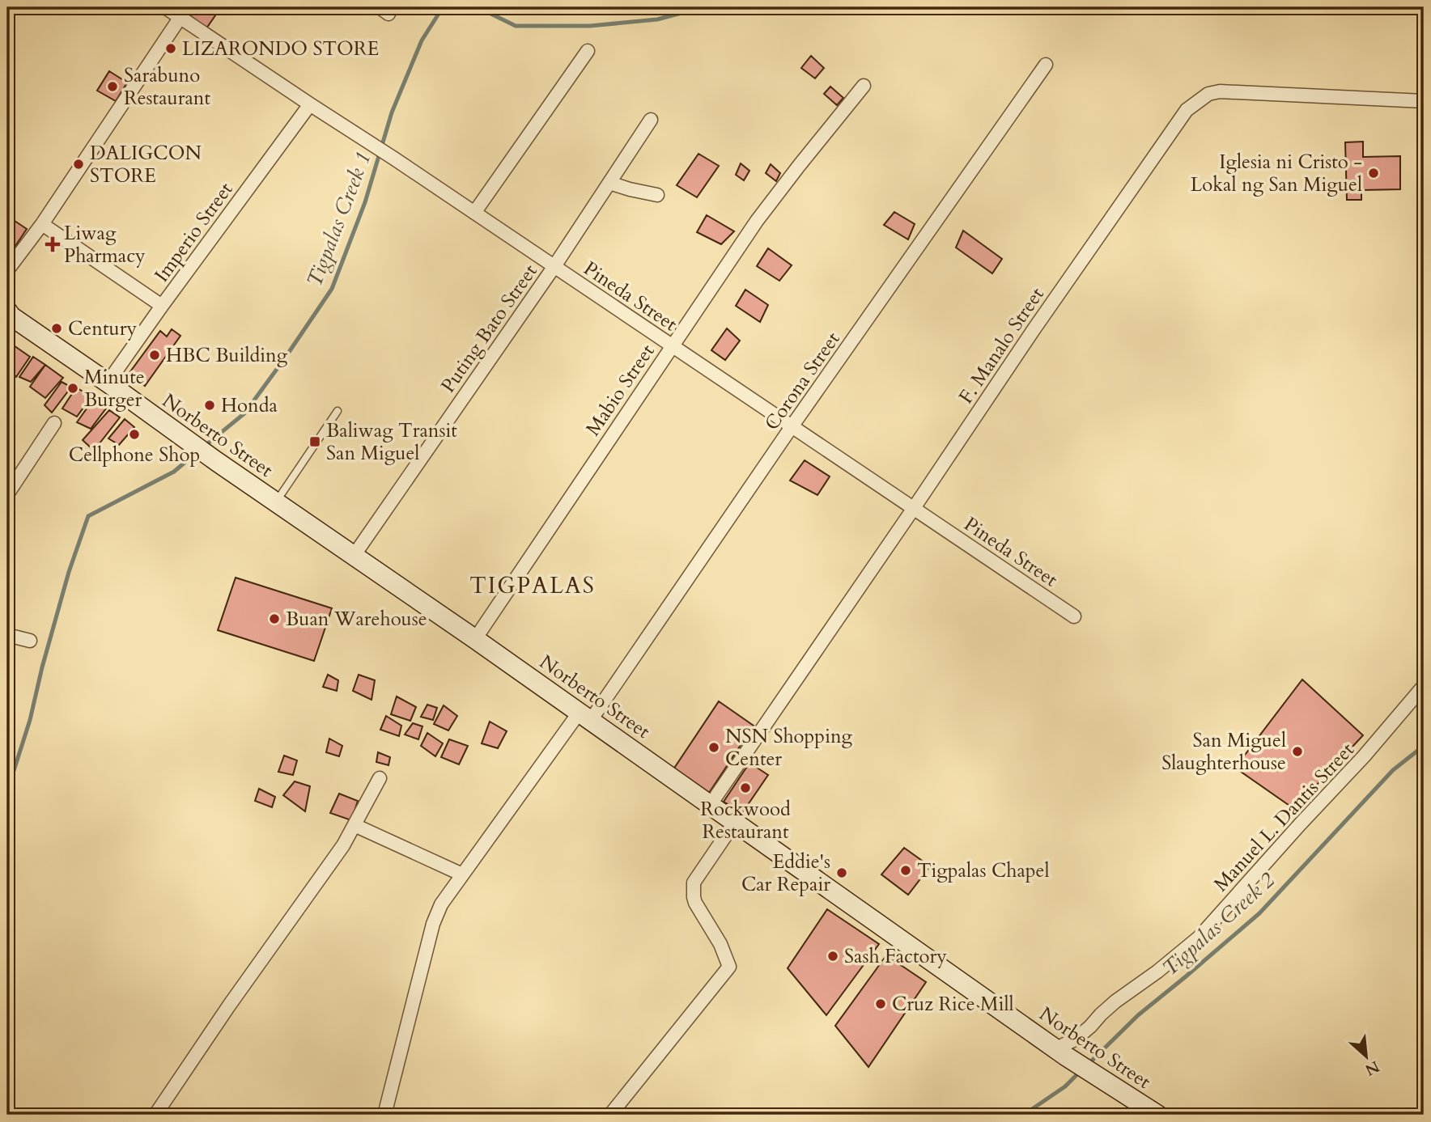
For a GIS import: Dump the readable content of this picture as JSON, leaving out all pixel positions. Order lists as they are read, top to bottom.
{
  "streets": {
    "main road": ["Norberto Street"],
    "street": [
      "Imperio Street",
      "Pineda Street",
      "Puting Bato Street",
      "F. Manalo Street",
      "Corona Street",
      "Mabio Street",
      "Manuel L. Dantis Street"
    ]
  },
  "crossings": [
    ["Imperio Street", "Pineda Street"],
    ["Imperio Street", "Norberto Street"],
    ["Pineda Street", "Puting Bato Street"],
    ["Pineda Street", "F. Manalo Street"],
    ["Pineda Street", "Corona Street"],
    ["Pineda Street", "Mabio Street"],
    ["Puting Bato Street", "Norberto Street"],
    ["F. Manalo Street", "Norberto Street"],
    ["Corona Street", "Norberto Street"],
    ["Mabio Street", "Norberto Street"],
    ["Norberto Street", "Manuel L. Dantis Street"]
  ],
  "districts": ["TIGPALAS"],
  "water": ["Tigpalas Creek 1", "Tigpalas Creek 2"],
  "places": {
    "other": [
      "LIZARONDO STORE",
      "Sarabuno Restaurant",
      "DALIGCON STORE",
      "Iglesia ni Cristo - Lokal ng San Miguel",
      "Century",
      "HBC Building",
      "Minute Burger",
      "Honda",
      "Cellphone Shop",
      "Buan Warehouse",
      "NSN Shopping Center",
      "San Miguel Slaughterhouse",
      "Rockwood Restaurant",
      "Tigpalas Chapel",
      "Eddie's Car Repair",
      "Sash Factory",
      "Cruz Rice Mill"
    ],
    "health": ["Liwag Pharmacy"],
    "transit": ["Baliwag Transit San Miguel"]
  },
  "north": "bottom right"
}
